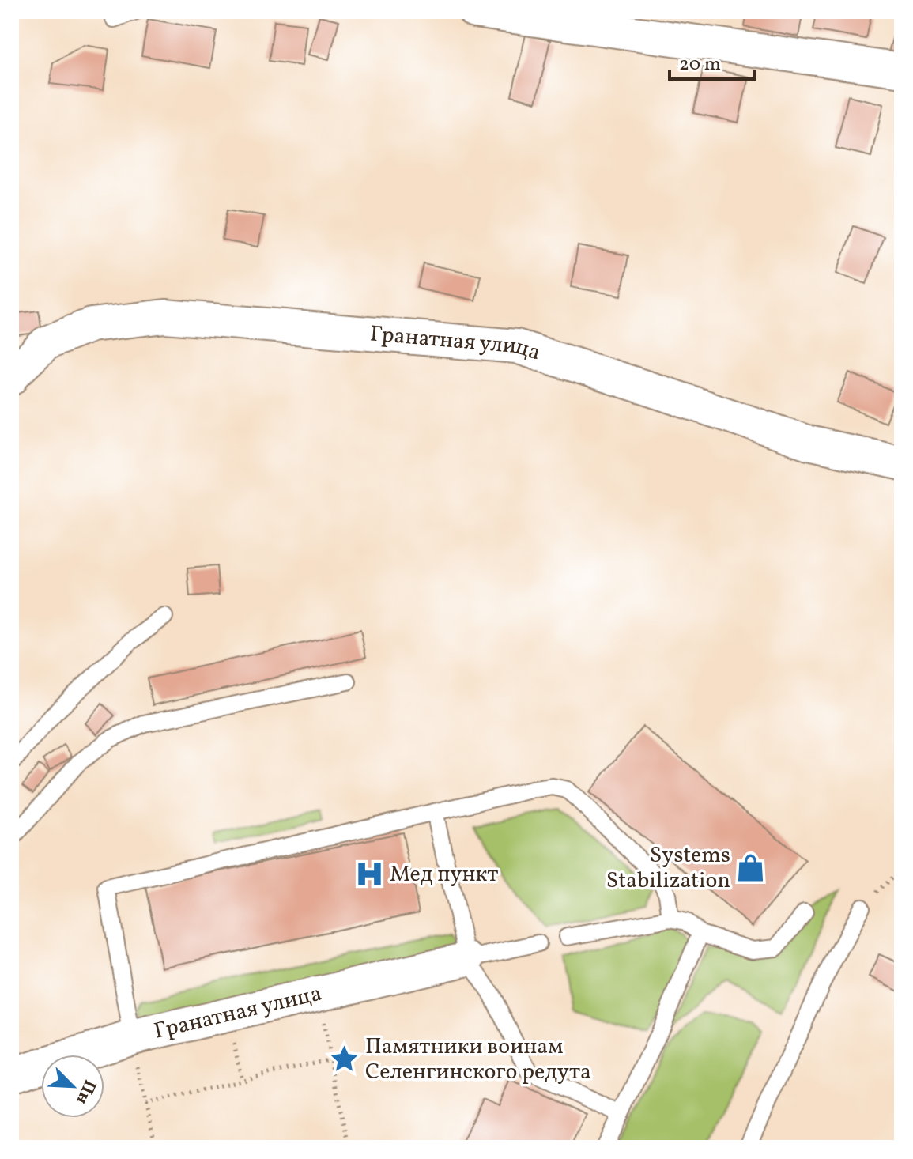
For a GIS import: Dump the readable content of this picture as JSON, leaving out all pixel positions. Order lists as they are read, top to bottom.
{
  "streets": {
    "street": ["Гранатная улица"]
  },
  "places": {
    "shop": ["Systems Stabilization"],
    "hospital": ["Мед пункт"],
    "place": ["Памятники воинам Селенгинского редута"]
  },
  "scale_bar": "20 m",
  "north": "bottom right"
}
